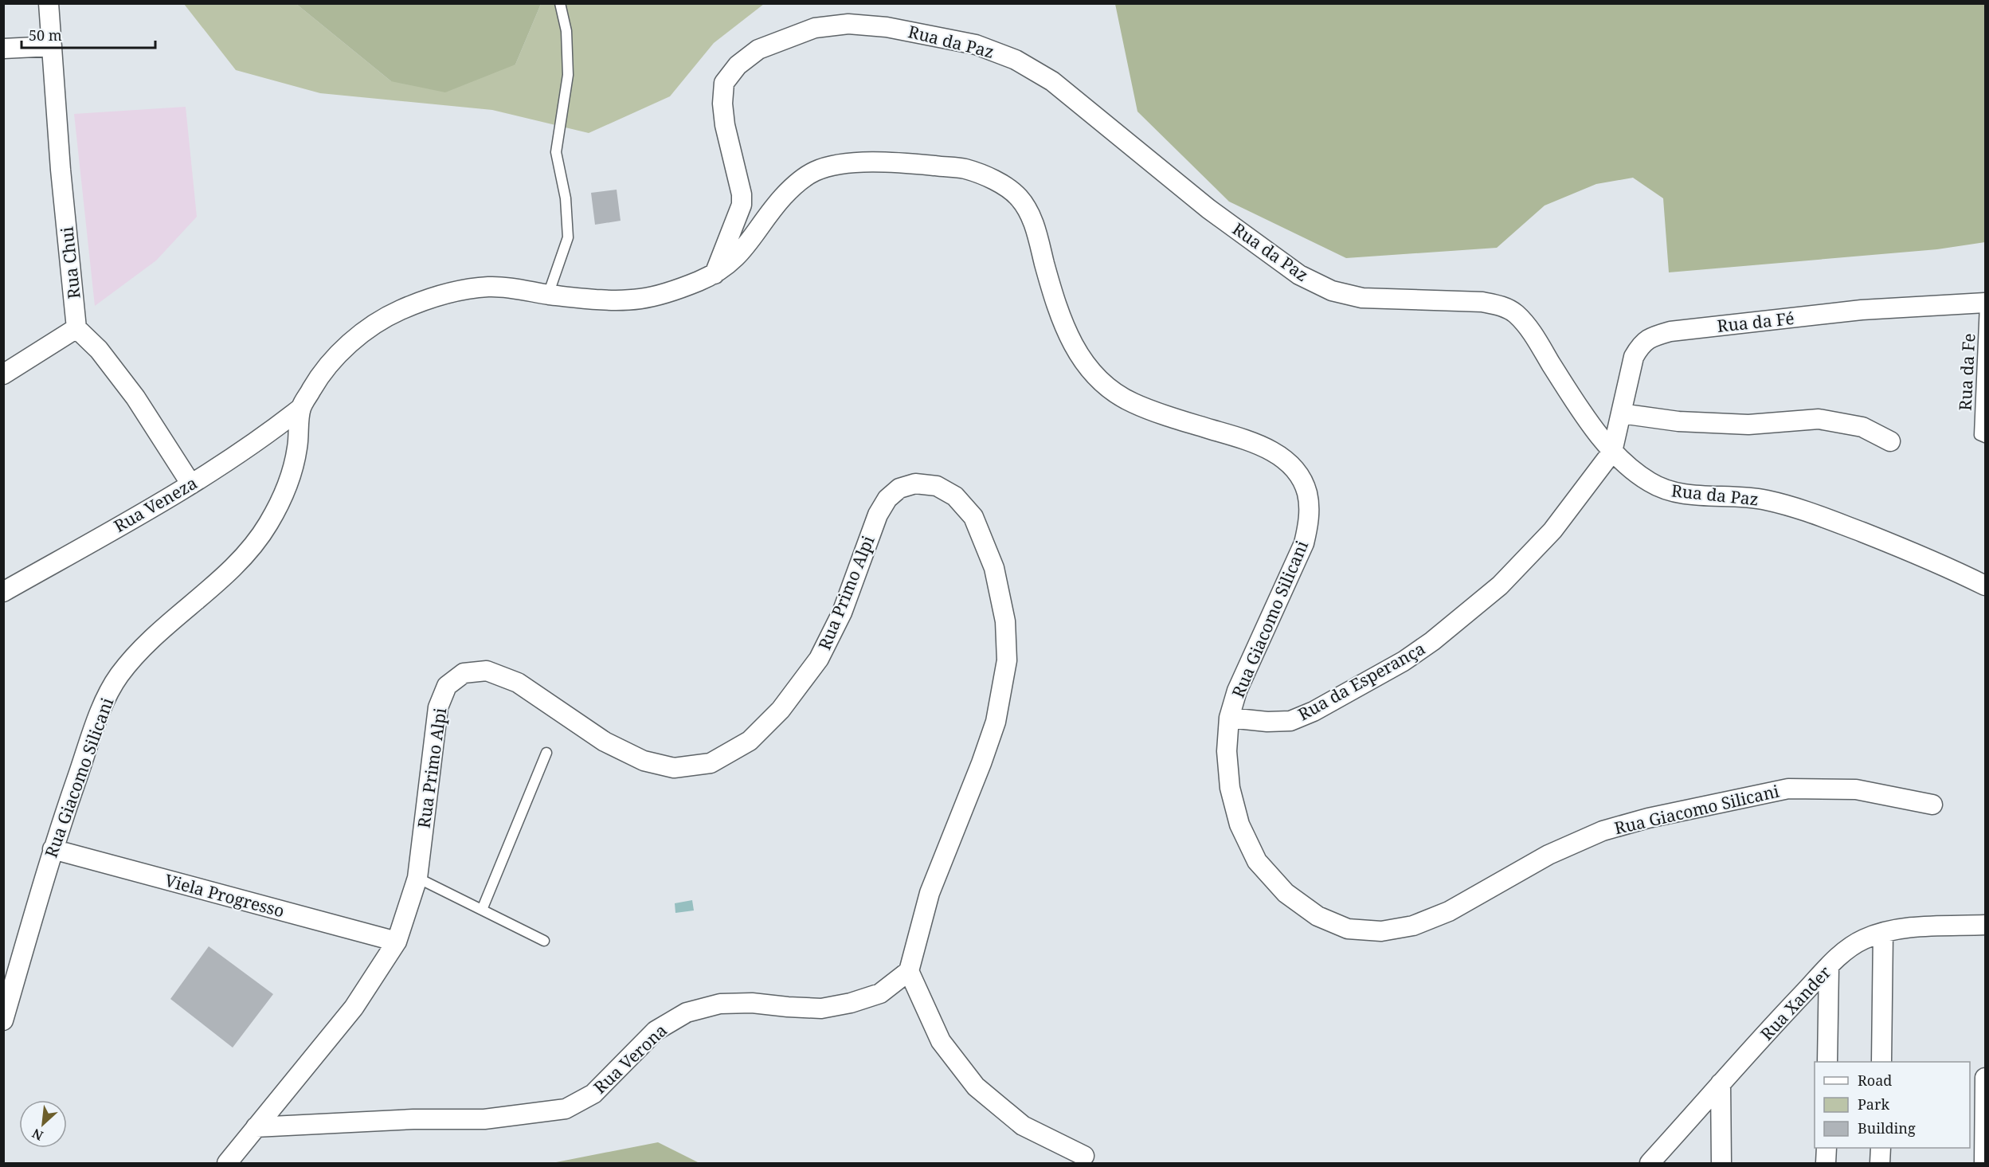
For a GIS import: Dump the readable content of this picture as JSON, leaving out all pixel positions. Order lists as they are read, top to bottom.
{
  "streets": {
    "street": [
      "Rua da Paz",
      "Rua Chui",
      "Rua da Fé",
      "Rua Veneza",
      "Rua Primo Alpi",
      "Rua Giacomo Silicani",
      "Rua da Esperança",
      "Viela Progresso",
      "Rua Xander",
      "Rua Verona"
    ],
    "lane": ["Rua da Fe"]
  },
  "crossings": [
    ["Rua da Paz", "Rua da Fé"],
    ["Rua da Paz", "Rua Giacomo Silicani"],
    ["Rua da Paz", "Rua da Esperança"],
    ["Rua da Fé", "Rua da Fe"],
    ["Rua da Fé", "Rua da Esperança"],
    ["Rua Veneza", "Rua Giacomo Silicani"],
    ["Rua Primo Alpi", "Viela Progresso"],
    ["Rua Primo Alpi", "Rua Verona"],
    ["Rua Giacomo Silicani", "Rua da Esperança"],
    ["Rua Giacomo Silicani", "Viela Progresso"]
  ],
  "legend": ["Road", "Park", "Building"],
  "scale_bar": "50 m",
  "north": "bottom left"
}
